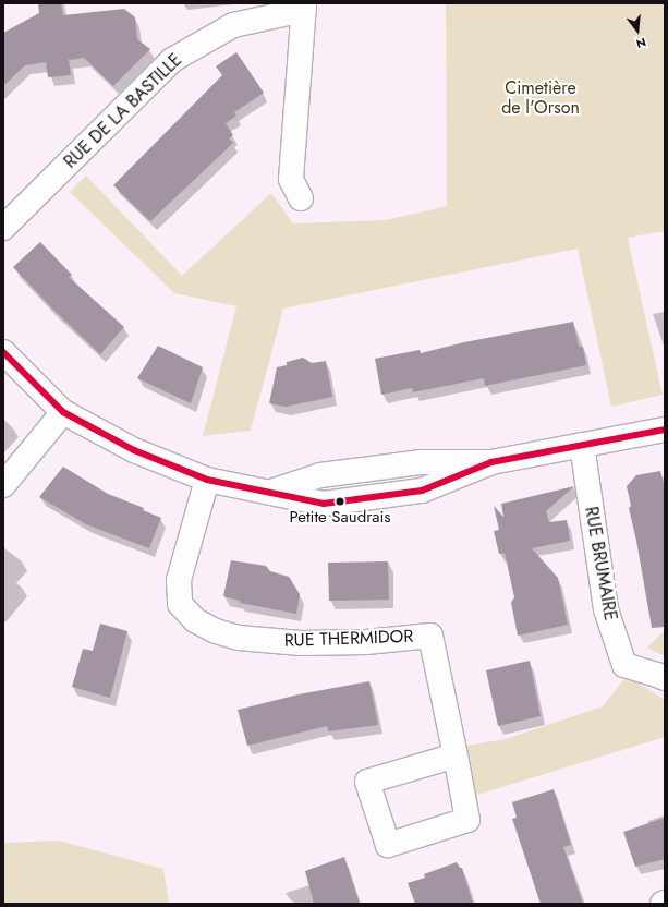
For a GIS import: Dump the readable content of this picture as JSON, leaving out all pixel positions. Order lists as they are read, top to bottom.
{
  "streets": {
    "street": ["RUE DE LA BASTILLE", "RUE BRUMAIRE", "RUE THERMIDOR"]
  },
  "parks": ["Cimetière de l'Orson"],
  "places": ["Petite Saudrais"],
  "north": "bottom"
}
